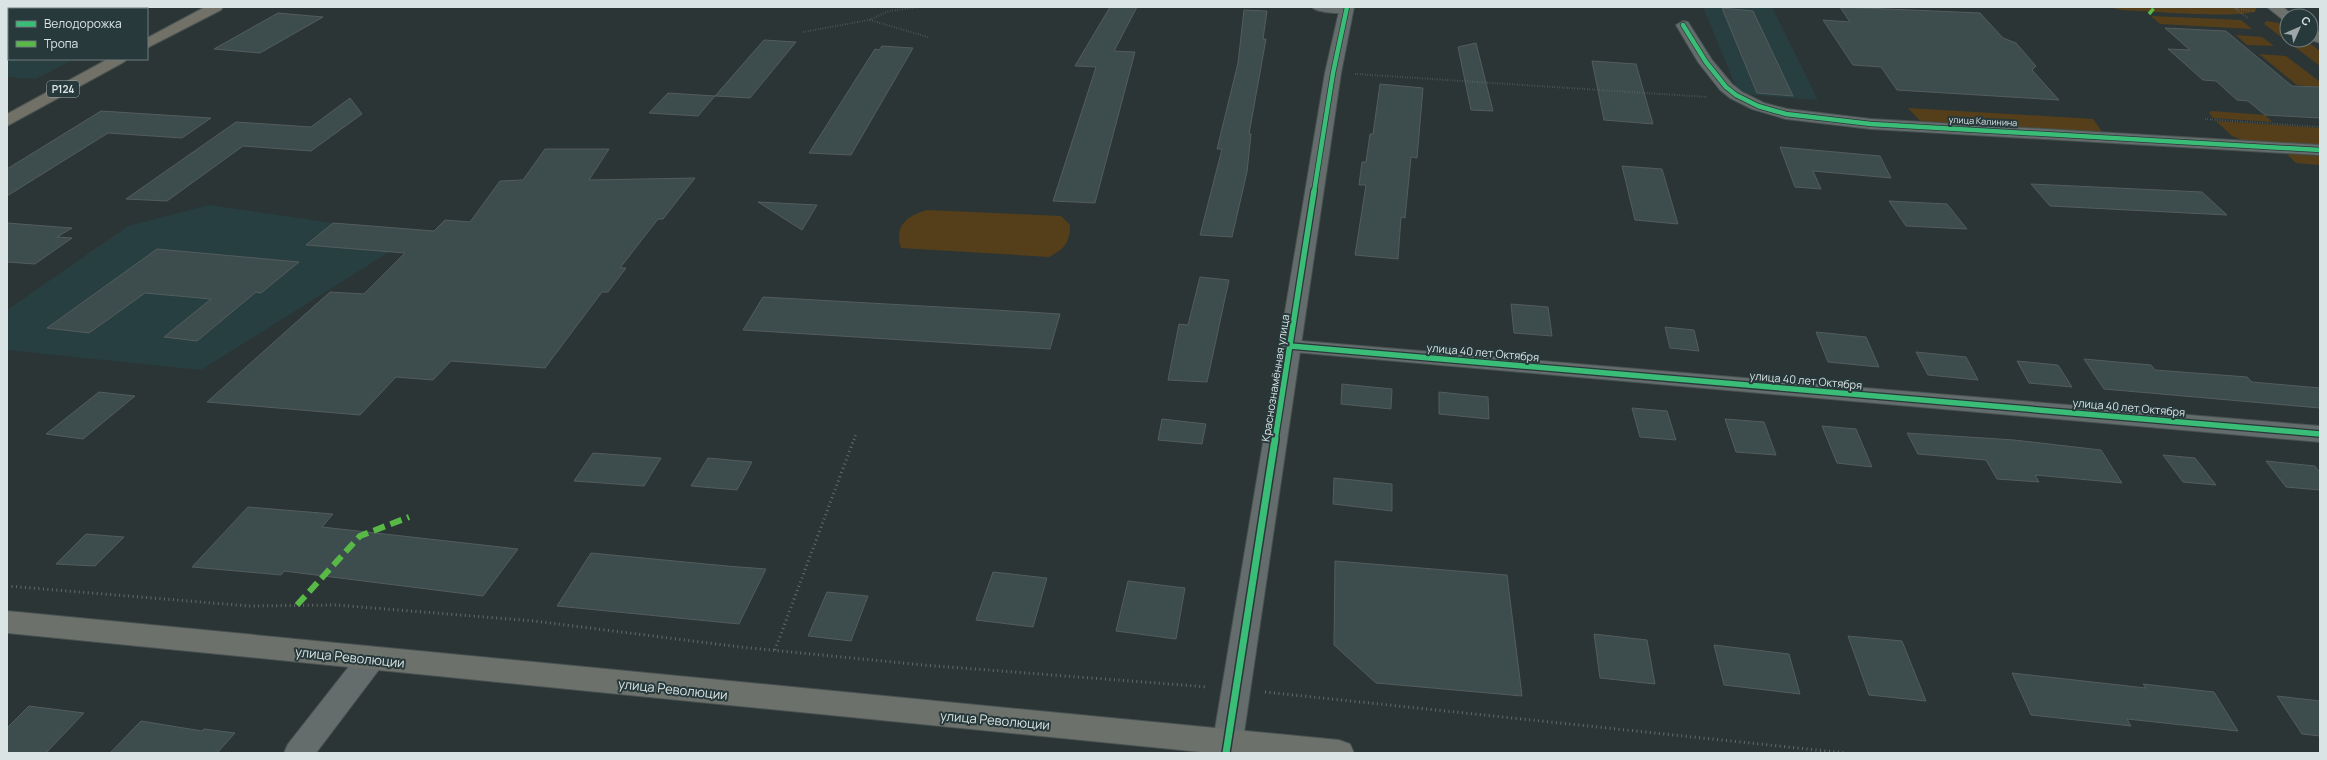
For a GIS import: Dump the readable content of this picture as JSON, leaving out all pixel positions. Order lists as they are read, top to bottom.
{
  "streets": {
    "main road": ["Р124", "улица Революции"],
    "street": ["улица Калинина", "улица 40 лет Октября", "Краснознамённая улица"]
  },
  "crossings": [
    ["улица 40 лет Октября", "Краснознамённая улица"],
    ["Краснознамённая улица", "улица Революции"]
  ],
  "legend": ["Велодорожка", "Тропа"],
  "north": "top right"
}
